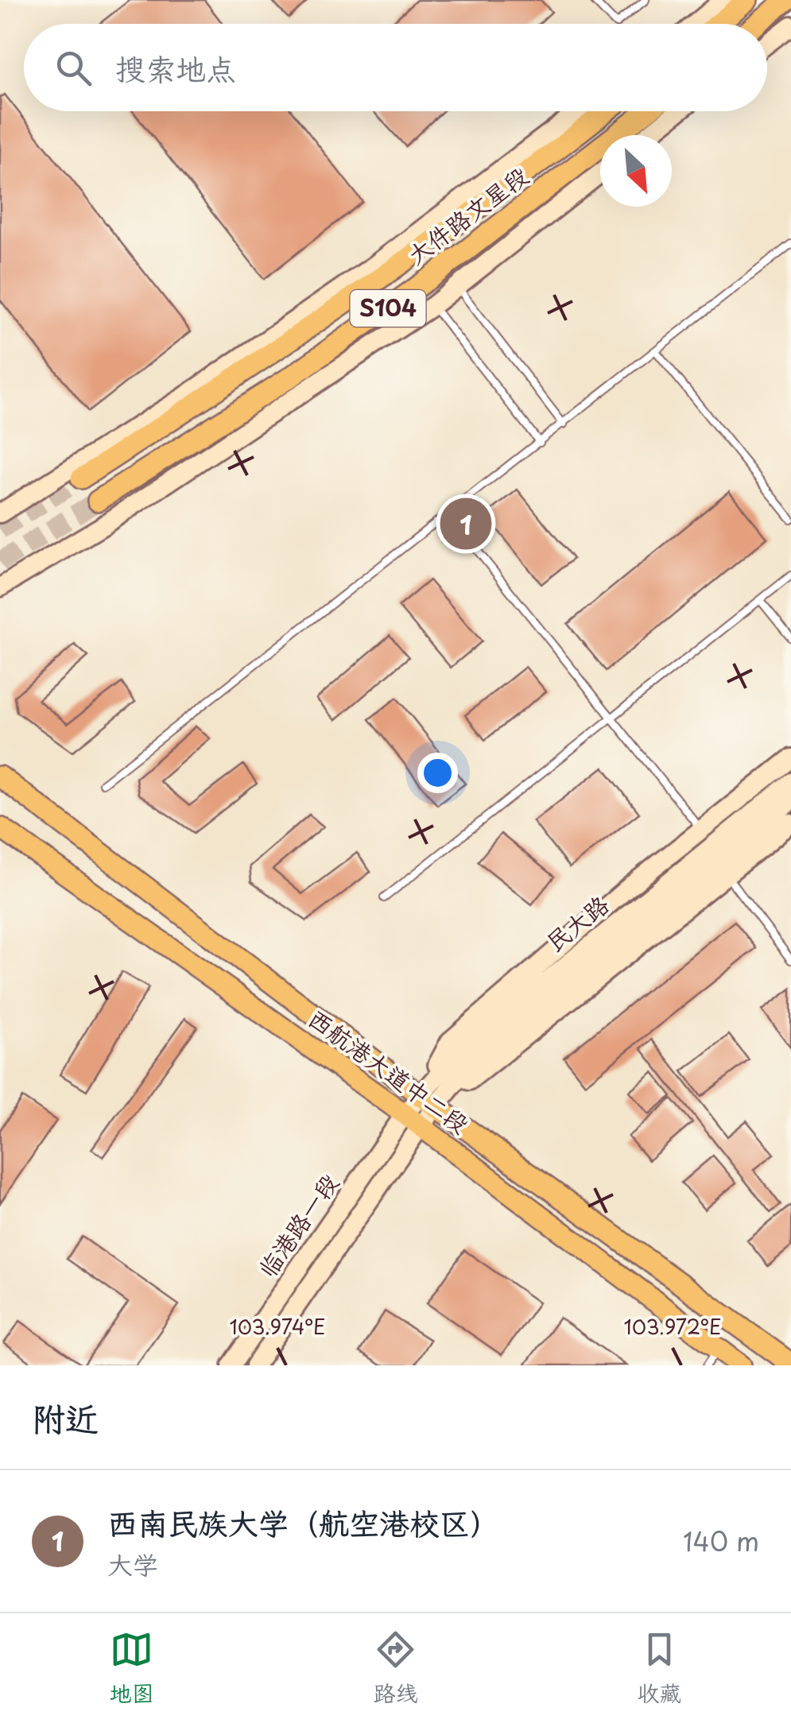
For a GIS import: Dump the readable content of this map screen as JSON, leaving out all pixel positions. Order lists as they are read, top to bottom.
{
  "streets": {
    "main road": ["大件路文星段", "S104", "西航港大道中二段"],
    "street": ["民大路", "临港路一段"]
  },
  "crossings": [
    ["民大路", "西航港大道中二段"],
    ["民大路", "临港路一段"],
    ["西航港大道中二段", "临港路一段"]
  ],
  "north": "bottom right",
  "page": {
    "search": "搜索地点",
    "pins": "1",
    "heading": "附近",
    "list": [
      {
        "mark": "1",
        "name": "西南民族大学（航空港校区）",
        "note": "大学",
        "value": "140 m"
      }
    ],
    "nav": ["地图", "路线", "收藏"]
  },
  "coordinates": ["103.974°E", "103.972°E"]
}
